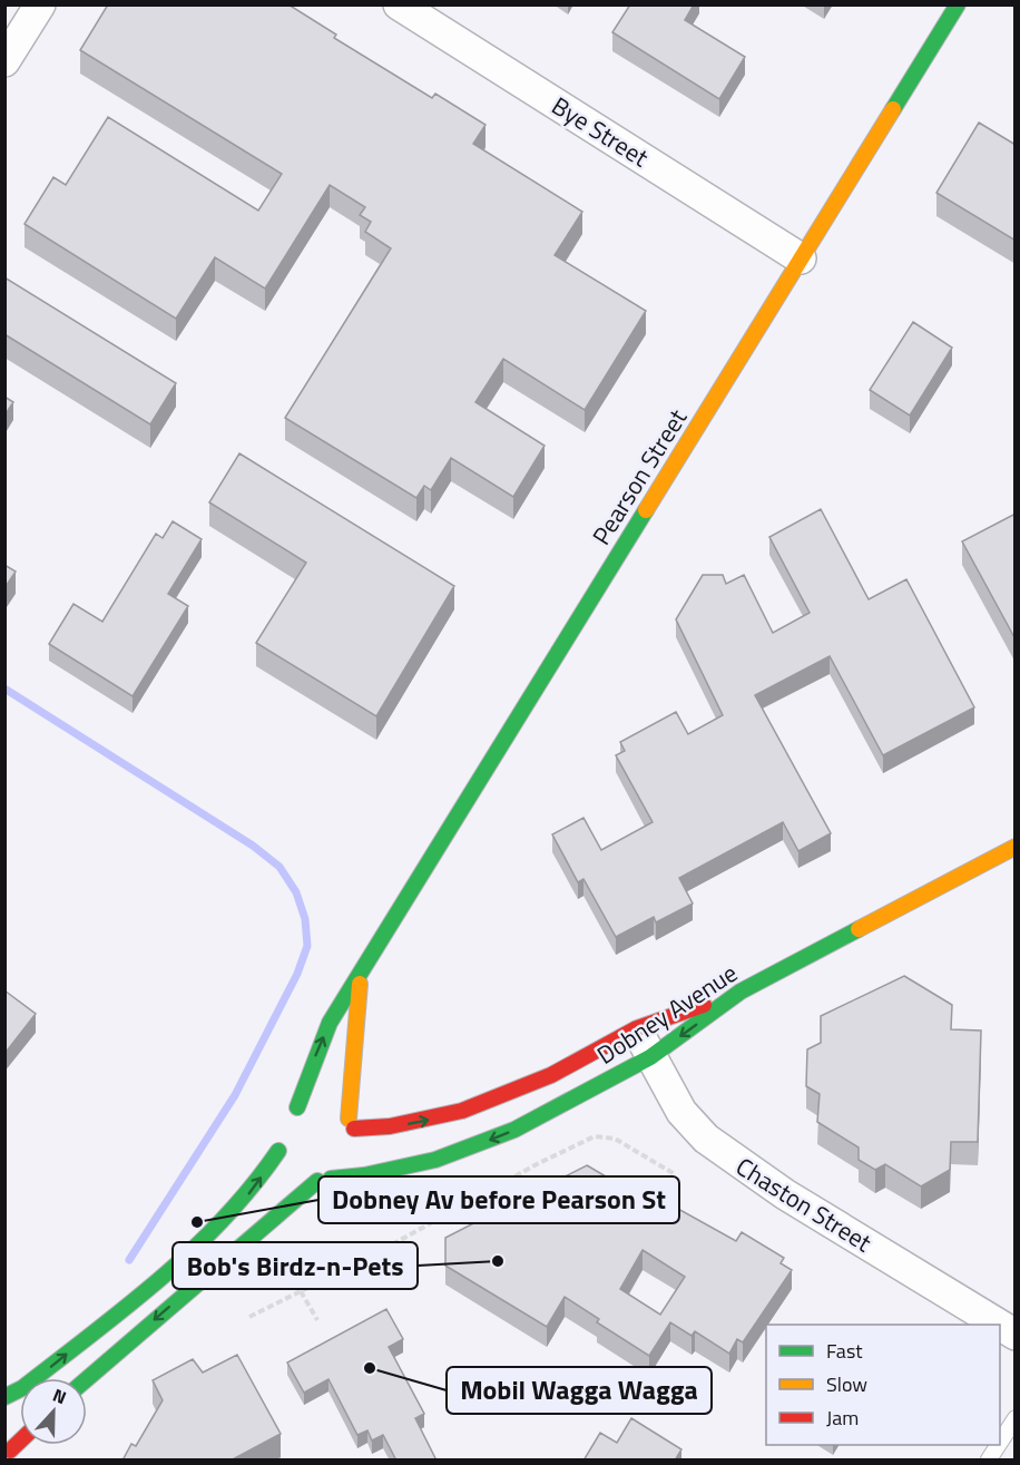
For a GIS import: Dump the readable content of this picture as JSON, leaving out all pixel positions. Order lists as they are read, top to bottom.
{
  "streets": {
    "main road": ["Pearson Street", "Dobney Avenue"],
    "street": ["Bye Street", "Chaston Street"]
  },
  "crossings": [
    ["Bye Street", "Pearson Street"],
    ["Dobney Avenue", "Chaston Street"]
  ],
  "places": ["Dobney Av before Pearson St", "Bob's Birdz-n-Pets", "Mobil Wagga Wagga"],
  "legend": ["Fast", "Slow", "Jam"],
  "north": "top"
}
